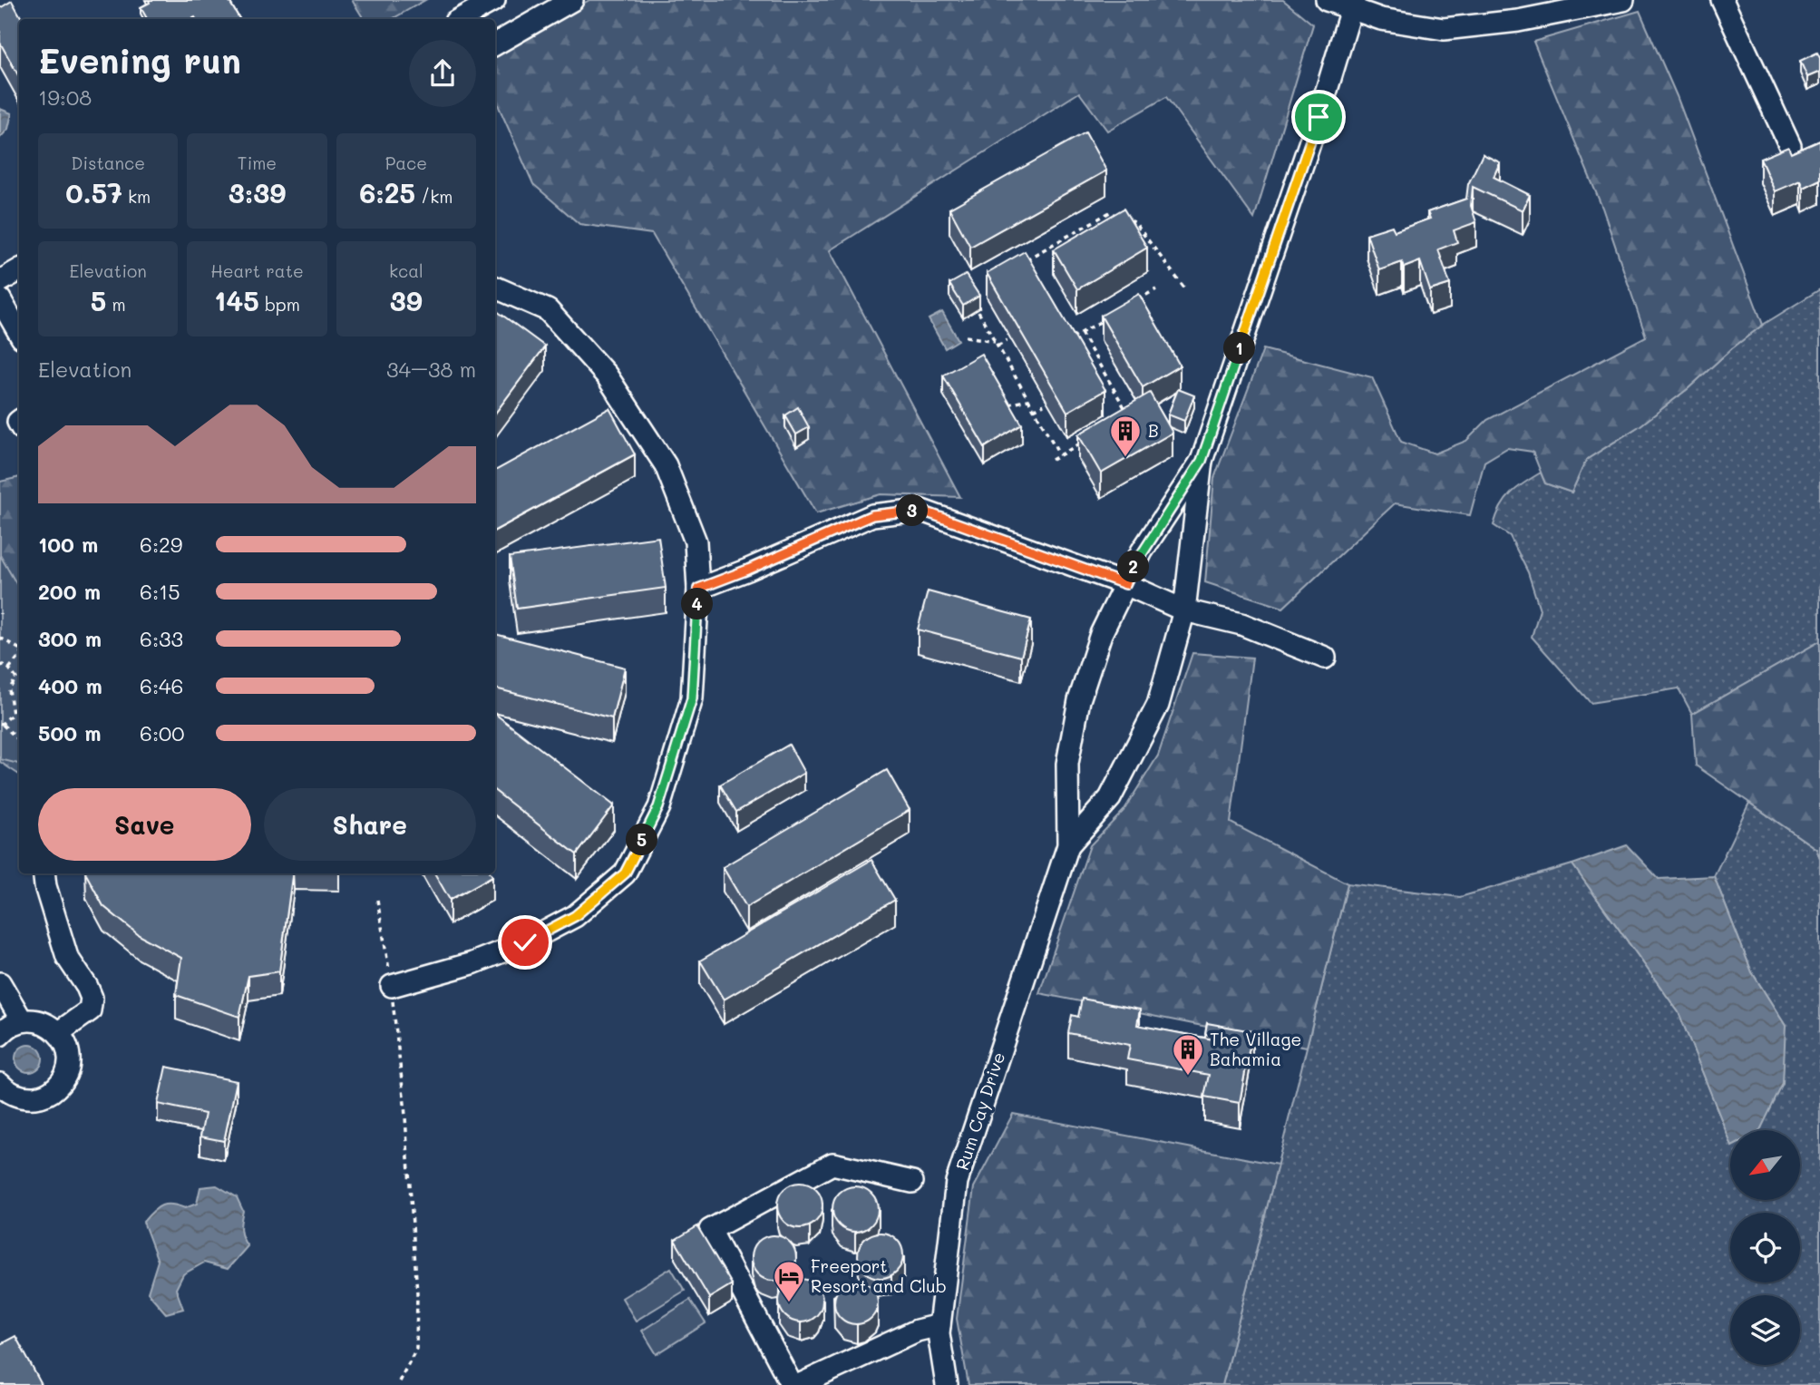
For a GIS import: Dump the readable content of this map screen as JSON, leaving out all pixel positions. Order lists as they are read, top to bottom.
{
  "streets": {
    "street": ["Rum Cay Drive"]
  },
  "places": {
    "building": ["B", "The Village Bahamia"],
    "hotel": ["Freeport Resort and Club"]
  },
  "north": "bottom left",
  "page": {
    "heading": ["Evening run", "19:08"],
    "stats": [
      ["Distance", "0.57 km"],
      ["Time", "3:39"],
      ["Pace", "6:25 /km"],
      ["Elevation", "5 m"],
      ["Heart rate", "145 bpm"],
      ["kcal", "39"]
    ],
    "pins": [
      "1",
      "3",
      "2",
      "4",
      "5"
    ],
    "chart": ["Elevation", "34–38 m"],
    "list": [
      {
        "name": "100 m",
        "note": "6:29"
      },
      {
        "name": "200 m",
        "note": "6:15"
      },
      {
        "name": "300 m",
        "note": "6:33"
      },
      {
        "name": "400 m",
        "note": "6:46"
      },
      {
        "name": "500 m",
        "note": "6:00"
      }
    ],
    "buttons": ["Save", "Share"]
  }
}
